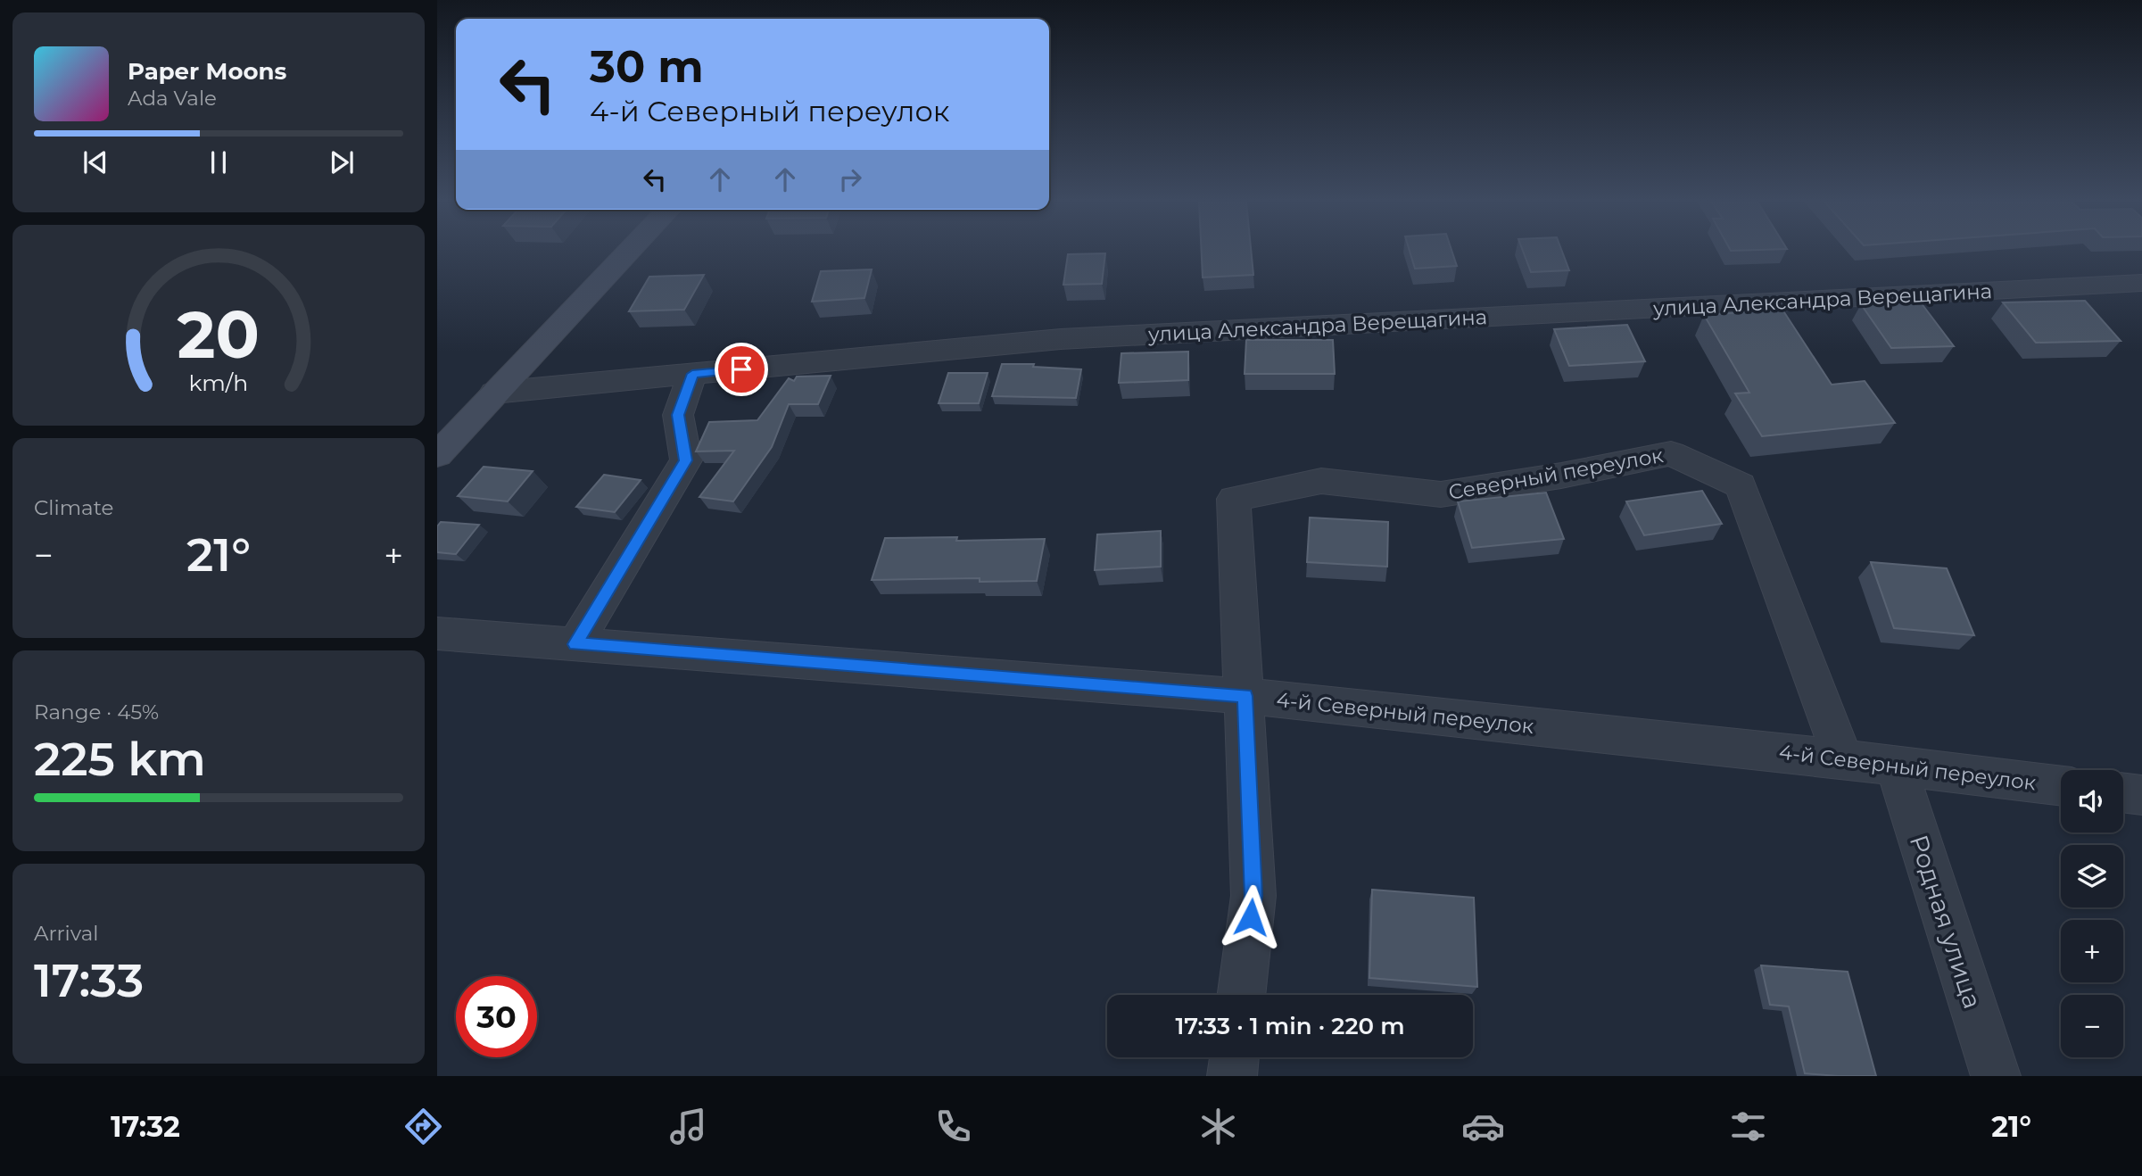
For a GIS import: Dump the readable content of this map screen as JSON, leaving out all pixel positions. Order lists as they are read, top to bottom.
{
  "streets": {
    "street": [
      "улица Александра Верещагина",
      "Северный переулок",
      "4-й Северный переулок",
      "Родная улица"
    ]
  },
  "crossings": [
    ["Северный переулок", "4-й Северный переулок"],
    ["4-й Северный переулок", "Родная улица"]
  ],
  "page": {
    "turn": ["30 m", "4-й Северный переулок"],
    "song": ["Paper Moons", "Ada Vale"],
    "tile": [
      "Climate",
      ["Range · 45%", "225 km"],
      ["Arrival", "17:33"]
    ],
    "heat": ["−", "21°", "+"],
    "map_buttons": ["+", "−"],
    "limit": "30",
    "trip": "17:33 · 1 min · 220 m",
    "tabs": ["17:32", "21°"],
    "gauge": ["20", "km/h"]
  }
}
